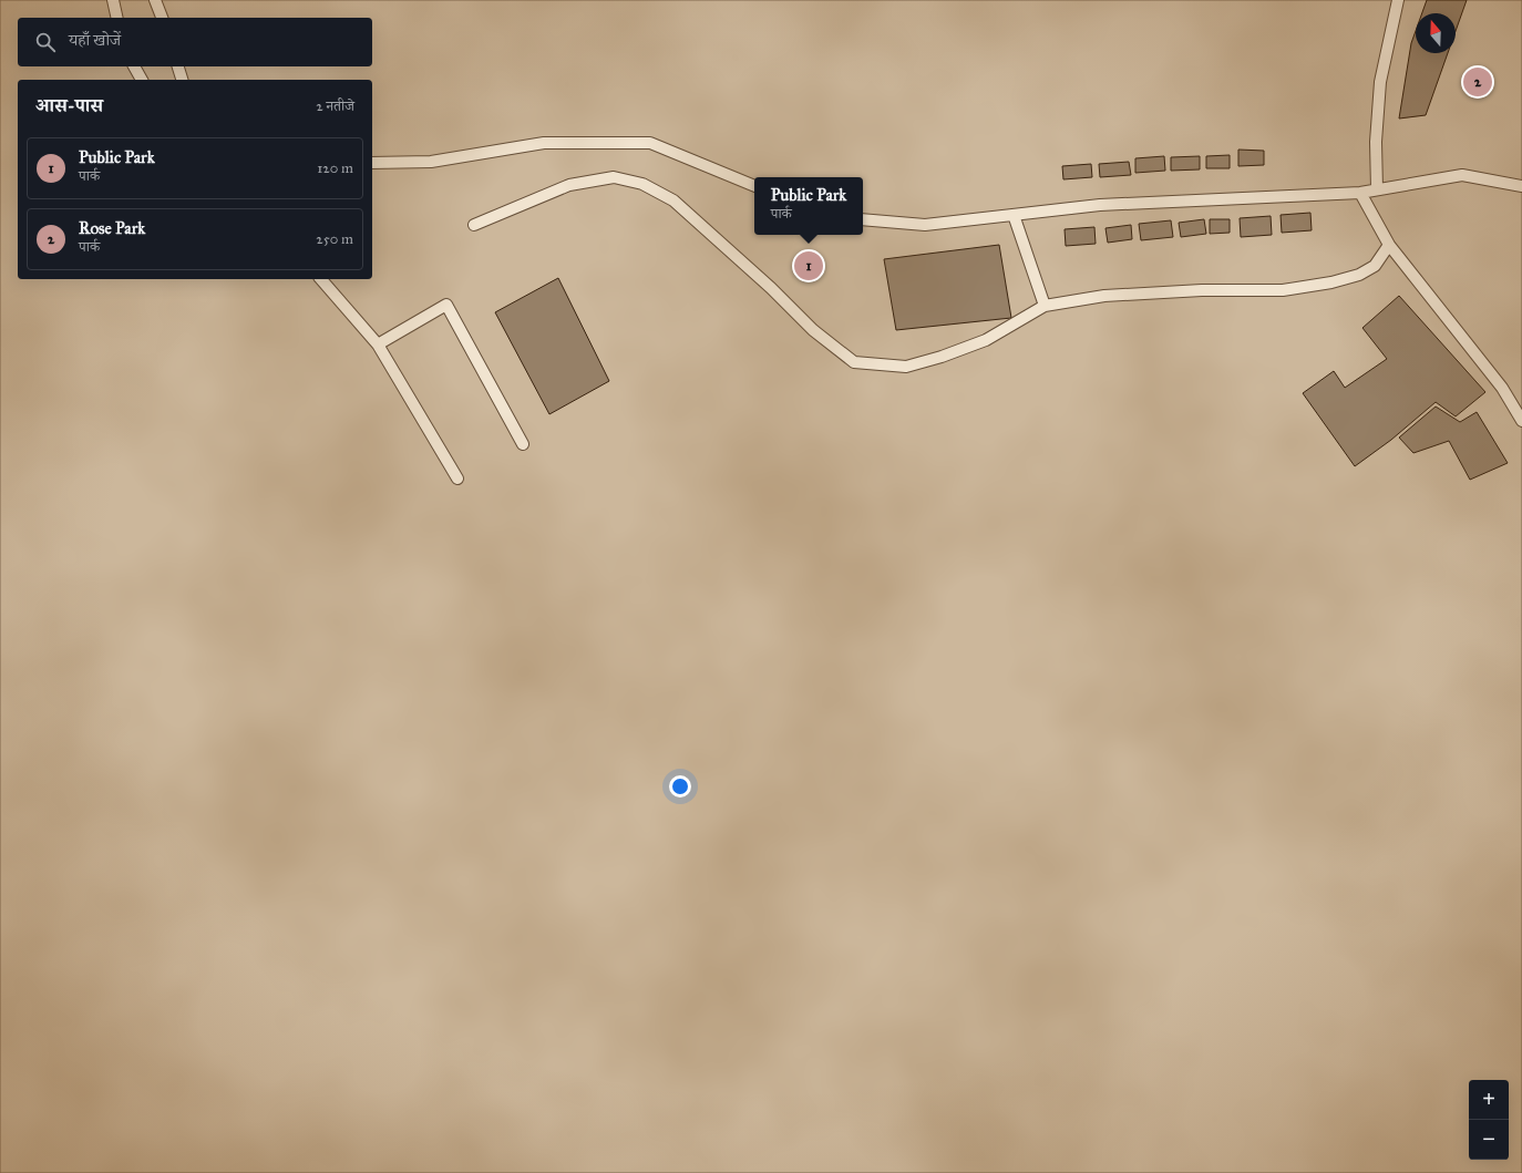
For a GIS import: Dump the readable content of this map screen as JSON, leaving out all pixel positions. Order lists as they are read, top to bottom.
{
  "north": "top",
  "page": {
    "search": "यहाँ खोजें",
    "pins": ["2", "1"],
    "heading": ["आस-पास", "2 नतीजे"],
    "list": [
      {
        "mark": "1",
        "name": "Public Park",
        "note": "पार्क",
        "value": "120 m"
      },
      {
        "mark": "2",
        "name": "Rose Park",
        "note": "पार्क",
        "value": "250 m"
      }
    ],
    "popup": ["Public Park", "पार्क"],
    "map_buttons": ["+", "−"]
  }
}
